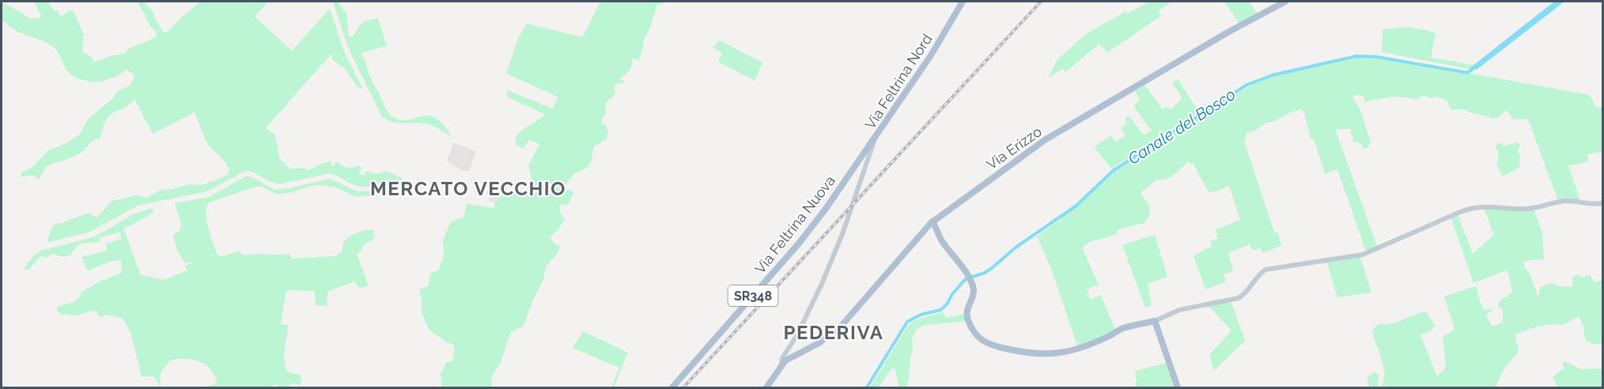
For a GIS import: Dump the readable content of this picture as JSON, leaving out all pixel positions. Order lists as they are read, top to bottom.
{
  "streets": {
    "main road": [
      "Via Feltrina Nord",
      "Via Erizzo",
      "Via Feltrina Nuova",
      "SR348"
    ]
  },
  "crossings": [
    ["Via Feltrina Nord", "Via Erizzo"],
    ["Via Feltrina Nord", "Via Feltrina Nuova"]
  ],
  "districts": ["MERCATO VECCHIO", "PEDERIVA"],
  "water": ["Canale del Bosco"]
}
